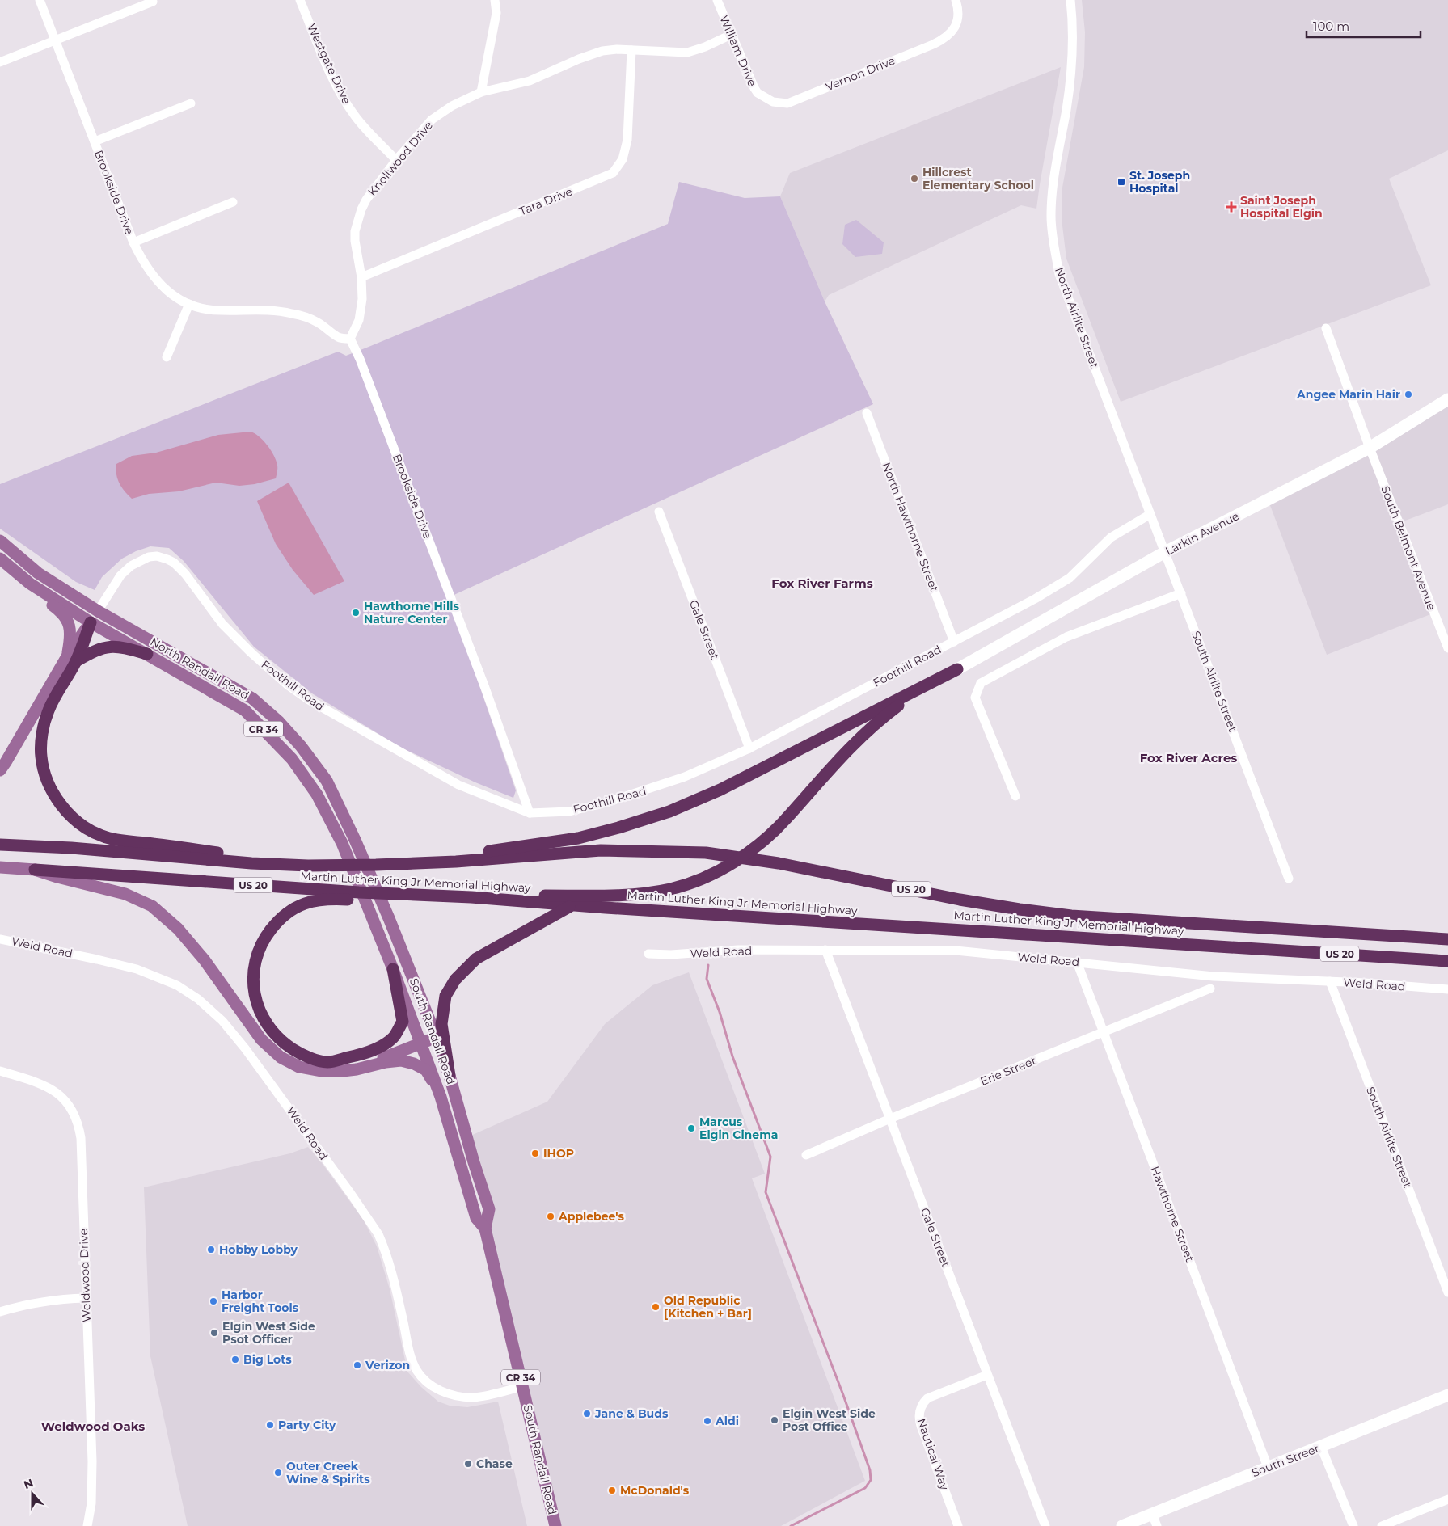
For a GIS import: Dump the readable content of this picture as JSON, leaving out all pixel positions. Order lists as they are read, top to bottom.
{
  "streets": {
    "highway": ["Martin Luther King Jr Memorial Highway", "US 20"],
    "main road": [
      "Larkin Avenue",
      "Foothill Road",
      "North Randall Road",
      "CR 34",
      "South Randall Road",
      "South Street"
    ],
    "street": [
      "William Drive",
      "Westgate Drive",
      "Vernon Drive",
      "Knollwood Drive",
      "Brookside Drive",
      "Tara Drive",
      "North Airlite Street",
      "North Hawthorne Street",
      "South Belmont Avenue",
      "Gale Street",
      "South Airlite Street",
      "Weld Road",
      "Erie Street",
      "Hawthorne Street",
      "Weldwood Drive",
      "Nautical Way"
    ]
  },
  "crossings": [
    ["William Drive", "Vernon Drive"],
    ["William Drive", "Knollwood Drive"],
    ["Westgate Drive", "Knollwood Drive"],
    ["Knollwood Drive", "Brookside Drive"],
    ["Knollwood Drive", "Tara Drive"],
    ["Brookside Drive", "Foothill Road"],
    ["North Airlite Street", "Larkin Avenue"],
    ["North Airlite Street", "Foothill Road"],
    ["North Airlite Street", "South Airlite Street"],
    ["North Hawthorne Street", "Foothill Road"],
    ["Larkin Avenue", "South Belmont Avenue"],
    ["Larkin Avenue", "South Airlite Street"],
    ["Gale Street", "Foothill Road"],
    ["Gale Street", "Weld Road"],
    ["Gale Street", "Erie Street"],
    ["Gale Street", "Nautical Way"],
    ["Foothill Road", "North Randall Road"],
    ["North Randall Road", "South Randall Road"],
    ["South Airlite Street", "Weld Road"],
    ["Martin Luther King Jr Memorial Highway", "US 20"],
    ["Weld Road", "South Randall Road"],
    ["Weld Road", "Hawthorne Street"],
    ["Erie Street", "Hawthorne Street"],
    ["Hawthorne Street", "South Street"]
  ],
  "districts": ["Fox River Farms", "Fox River Acres", "Weldwood Oaks"],
  "places": {
    "other": [
      "Hillcrest Elementary School",
      "Angee Marin Hair",
      "Hawthorne Hills Nature Center",
      "Marcus Elgin Cinema",
      "IHOP",
      "Applebee's",
      "Hobby Lobby",
      "Harbor Freight Tools",
      "Old Republic [Kitchen + Bar]",
      "Elgin West Side Psot Officer",
      "Big Lots",
      "Verizon",
      "Jane & Buds",
      "Elgin West Side Post Office",
      "Aldi",
      "Party City",
      "Chase",
      "Outer Creek Wine & Spirits",
      "McDonald's"
    ],
    "transit": ["St. Joseph Hospital"],
    "health": ["Saint Joseph Hospital Elgin"]
  },
  "scale_bar": "100 m",
  "north": "top"
}
